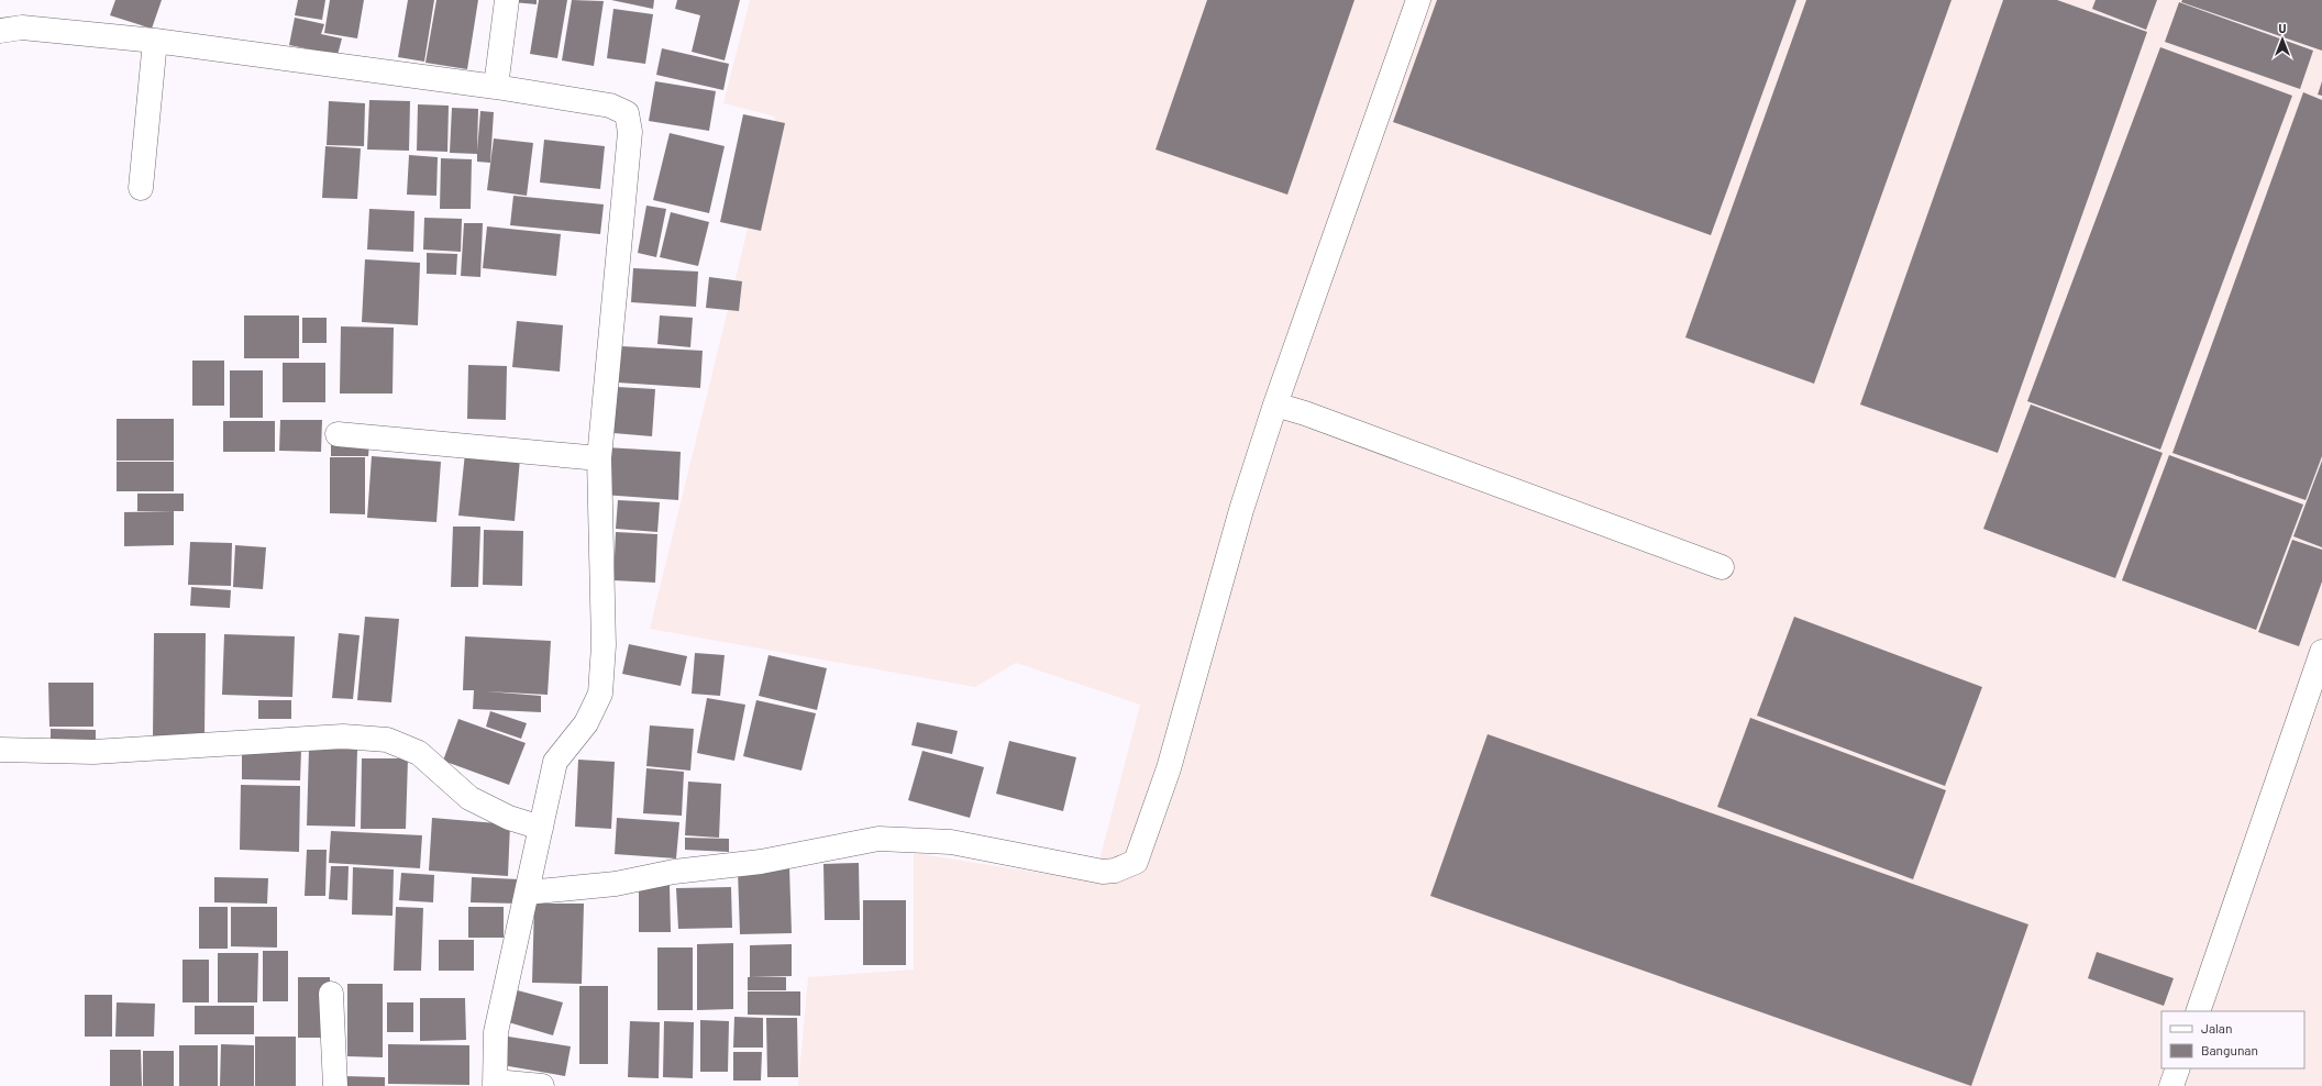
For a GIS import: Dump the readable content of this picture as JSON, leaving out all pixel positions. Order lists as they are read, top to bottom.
{
  "legend": ["Jalan", "Bangunan"],
  "north": "top"
}
